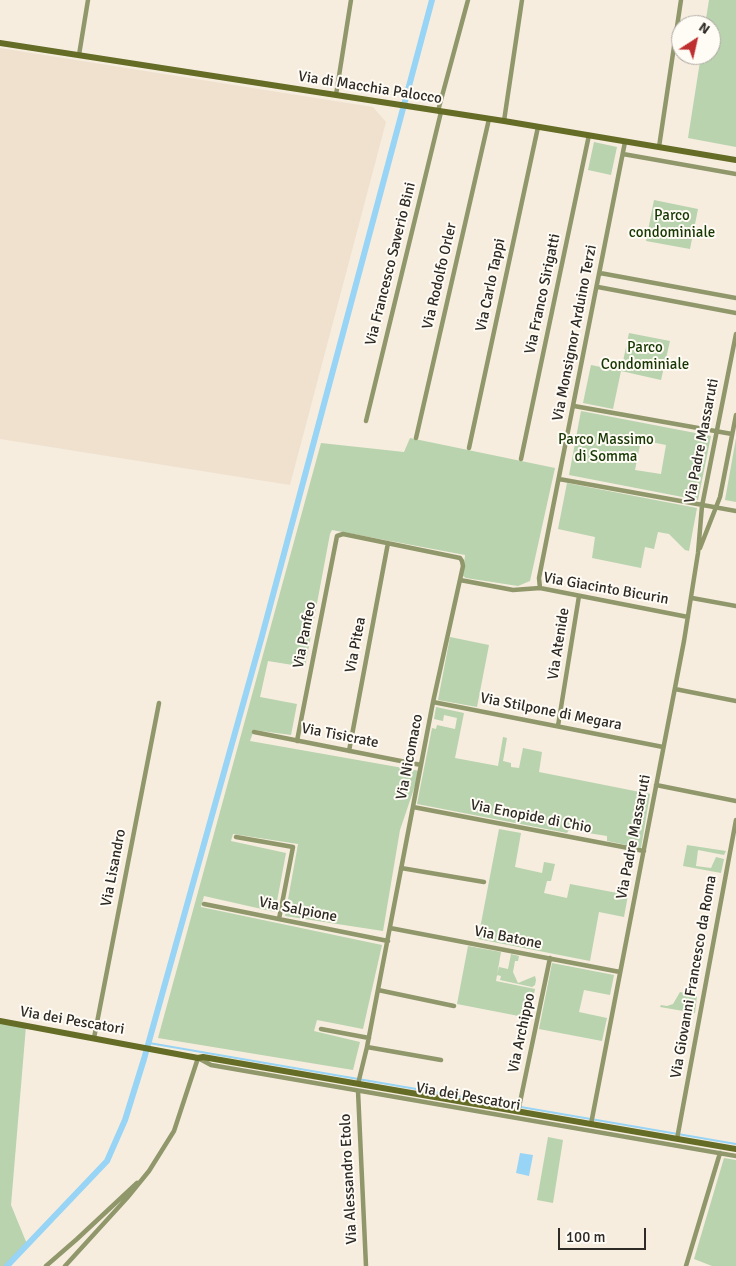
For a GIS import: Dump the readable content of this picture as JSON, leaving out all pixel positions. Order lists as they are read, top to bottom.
{
  "streets": {
    "street": [
      "Via di Macchia Palocco",
      "Via Francesco Saverio Bini",
      "Via Rodolfo Orler",
      "Via Carlo Tappi",
      "Via Franco Sirigatti",
      "Via Monsignor Arduino Terzi",
      "Via Padre Massaruti",
      "Via Giacinto Bicurin",
      "Via Panfeo",
      "Via Atenide",
      "Via Pitea",
      "Via Stilpone di Megara",
      "Via Tisicrate",
      "Via Nicomaco",
      "Via Enopide di Chio",
      "Via Lisandro",
      "Via Salpione",
      "Via Batone",
      "Via Giovanni Francesco da Roma",
      "Via dei Pescatori",
      "Via Archippo",
      "Via Alessandro Etolo"
    ]
  },
  "crossings": [
    ["Via di Macchia Palocco", "Via Francesco Saverio Bini"],
    ["Via di Macchia Palocco", "Via Rodolfo Orler"],
    ["Via di Macchia Palocco", "Via Carlo Tappi"],
    ["Via di Macchia Palocco", "Via Franco Sirigatti"],
    ["Via di Macchia Palocco", "Via Monsignor Arduino Terzi"],
    ["Via Monsignor Arduino Terzi", "Via Giacinto Bicurin"],
    ["Via Padre Massaruti", "Via Giacinto Bicurin"],
    ["Via Padre Massaruti", "Via Stilpone di Megara"],
    ["Via Padre Massaruti", "Via Enopide di Chio"],
    ["Via Padre Massaruti", "Via Batone"],
    ["Via Padre Massaruti", "Via dei Pescatori"],
    ["Via Giacinto Bicurin", "Via Atenide"],
    ["Via Giacinto Bicurin", "Via Nicomaco"],
    ["Via Panfeo", "Via Tisicrate"],
    ["Via Panfeo", "Via Nicomaco"],
    ["Via Atenide", "Via Stilpone di Megara"],
    ["Via Pitea", "Via Tisicrate"],
    ["Via Pitea", "Via Nicomaco"],
    ["Via Stilpone di Megara", "Via Nicomaco"],
    ["Via Tisicrate", "Via Nicomaco"],
    ["Via Nicomaco", "Via Enopide di Chio"],
    ["Via Nicomaco", "Via Salpione"],
    ["Via Nicomaco", "Via Batone"],
    ["Via Nicomaco", "Via dei Pescatori"],
    ["Via Lisandro", "Via dei Pescatori"],
    ["Via Batone", "Via Archippo"],
    ["Via Giovanni Francesco da Roma", "Via dei Pescatori"],
    ["Via dei Pescatori", "Via Archippo"],
    ["Via dei Pescatori", "Via Alessandro Etolo"]
  ],
  "parks": ["Parco condominiale", "Parco Condominiale", "Parco Massimo di Somma"],
  "scale_bar": "100 m",
  "north": "top right"
}
